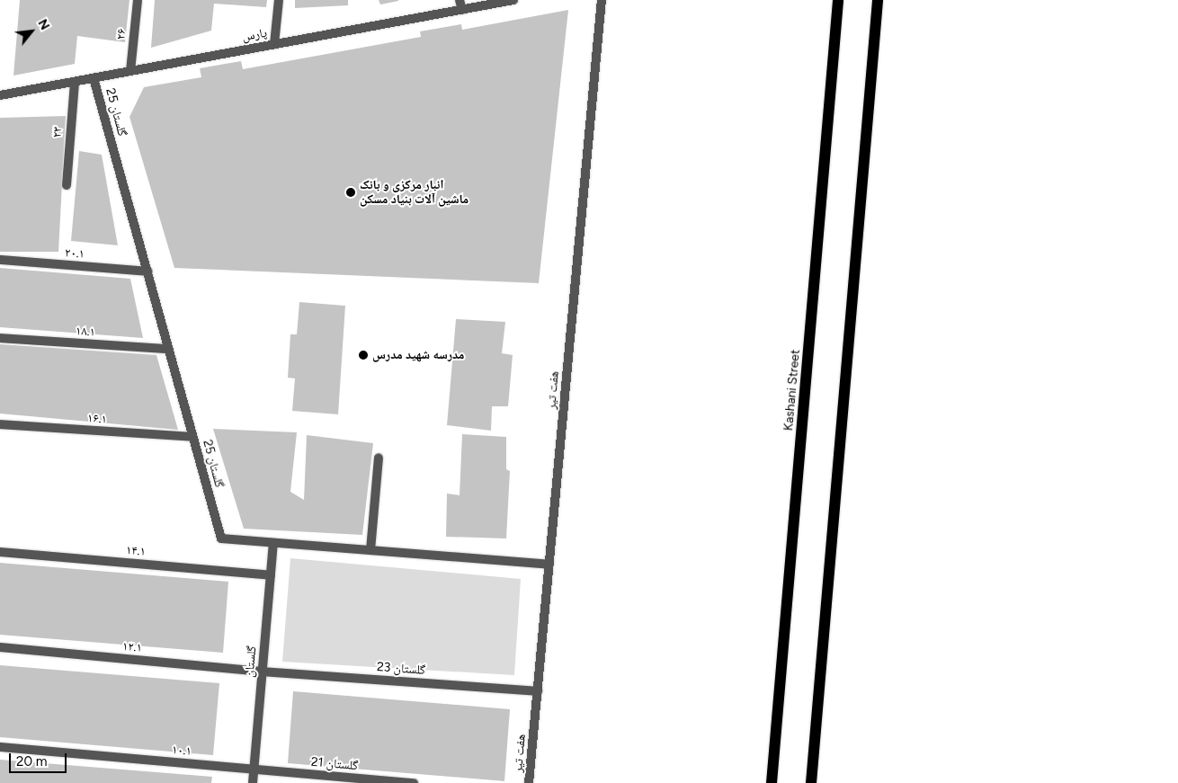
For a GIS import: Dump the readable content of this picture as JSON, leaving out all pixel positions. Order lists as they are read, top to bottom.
{
  "streets": {
    "main road": ["Kashani Street"],
    "street": [
      "۲۶",
      "پارس",
      "گلستان 25",
      "۲۳",
      "۲۰.۱",
      "۱۸.۱",
      "هفت تیر",
      "۱۶.۱",
      "۱۴.۱",
      "۱۲.۱",
      "گلستان",
      "گلستان 23",
      "۱۰.۱",
      "گلستان 21"
    ]
  },
  "crossings": [
    ["۲۶", "پارس"],
    ["پارس", "گلستان 25"],
    ["پارس", "۲۳"],
    ["گلستان 25", "۲۰.۱"],
    ["گلستان 25", "۱۸.۱"],
    ["گلستان 25", "هفت تیر"],
    ["گلستان 25", "۱۶.۱"],
    ["گلستان 25", "گلستان"],
    ["هفت تیر", "گلستان 23"],
    ["۱۴.۱", "گلستان"],
    ["۱۲.۱", "گلستان"],
    ["۱۲.۱", "گلستان 23"],
    ["گلستان", "گلستان 23"],
    ["گلستان", "۱۰.۱"],
    ["گلستان", "گلستان 21"],
    ["۱۰.۱", "گلستان 21"]
  ],
  "places": ["انبار مرکزی و بانک ماشین آلات بنیاد مسکن", "مدرسه شهید مدرس"],
  "scale_bar": "20 m",
  "north": "top right"
}
